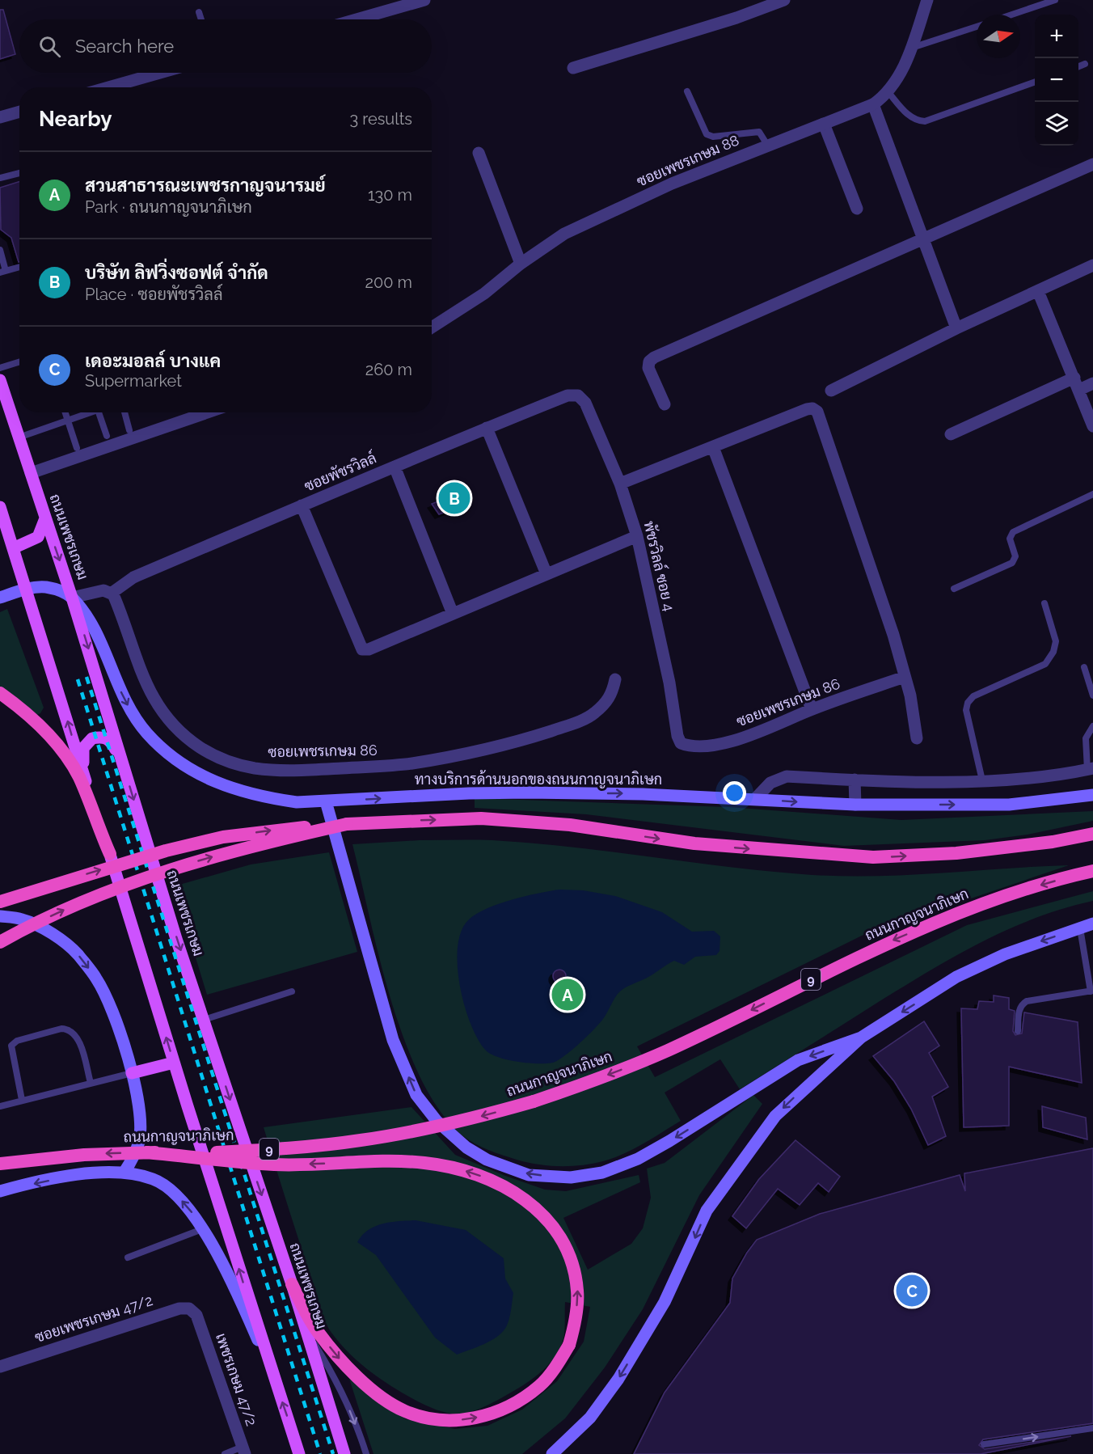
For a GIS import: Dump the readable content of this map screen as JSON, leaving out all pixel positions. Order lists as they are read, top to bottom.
{
  "streets": {
    "highway": ["ถนนกาญจนาภิเษก", "9"],
    "main road": ["ถนนเพชรเกษม", "ทางบริการด้านนอกของถนนกาญจนาภิเษก"],
    "street": [
      "ซอยเพชรเกษม 88",
      "ซอยพัชรวิลล์",
      "พัชรวิลล์ ซอย 4",
      "ซอยเพชรเกษม 86",
      "ซอยเพชรเกษม 47/2",
      "เพชรเกษม 47/2"
    ]
  },
  "crossings": [
    ["ซอยพัชรวิลล์", "พัชรวิลล์ ซอย 4"],
    ["ซอยพัชรวิลล์", "ซอยเพชรเกษม 86"],
    ["ถนนเพชรเกษม", "ทางบริการด้านนอกของถนนกาญจนาภิเษก"],
    ["พัชรวิลล์ ซอย 4", "ซอยเพชรเกษม 86"],
    ["ซอยเพชรเกษม 47/2", "เพชรเกษม 47/2"]
  ],
  "one_way": ["ทางบริการด้านนอกของถนนกาญจนาภิเษก", "ถนนกาญจนาภิเษก"],
  "north": "right",
  "page": {
    "map_buttons": ["+", "−"],
    "search": "Search here",
    "heading": ["Nearby", "3 results"],
    "list": [
      {
        "mark": "A",
        "name": "สวนสาธารณะเพชรกาญจนารมย์",
        "note": "Park · ถนนกาญจนาภิเษก",
        "value": "130 m"
      },
      {
        "mark": "B",
        "name": "บริษัท ลิฟวิ่งซอฟต์ จำกัด",
        "note": "Place · ซอยพัชรวิลล์",
        "value": "200 m"
      },
      {
        "mark": "C",
        "name": "เดอะมอลล์ บางแค",
        "note": "Supermarket",
        "value": "260 m"
      }
    ],
    "pins": ["B", "A", "C"]
  }
}
